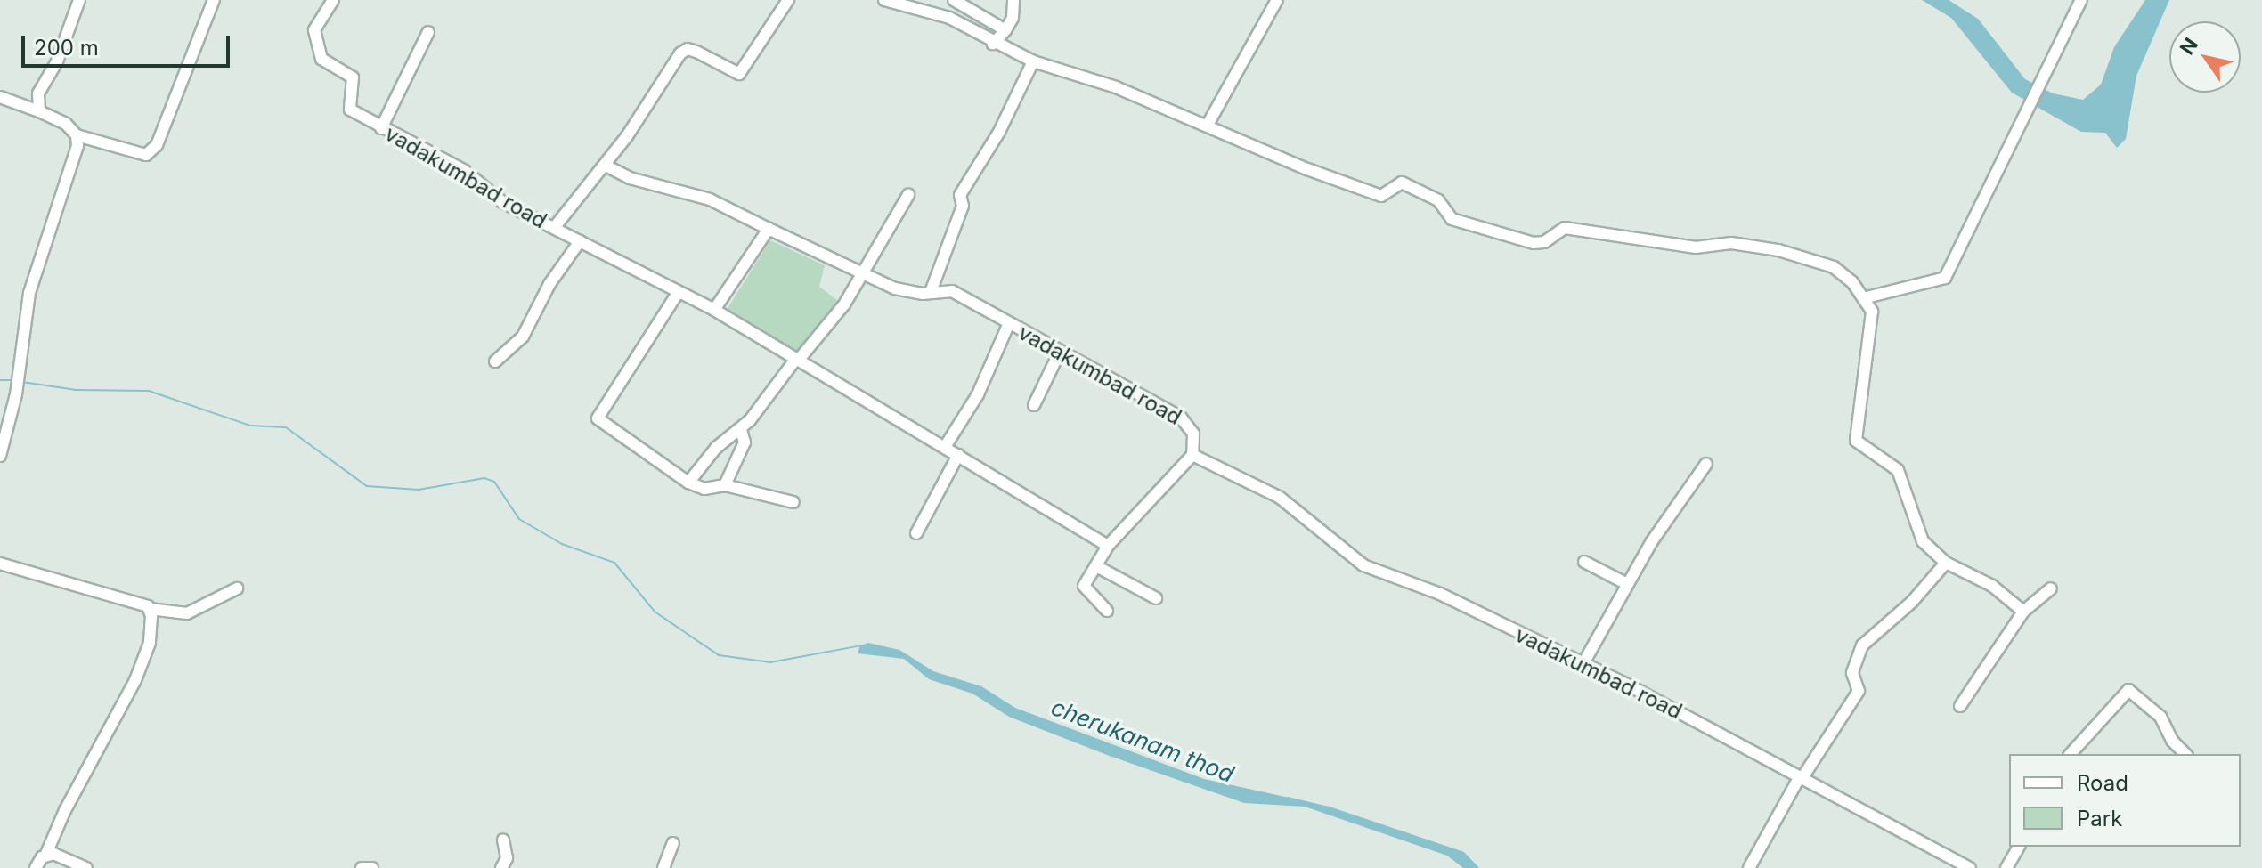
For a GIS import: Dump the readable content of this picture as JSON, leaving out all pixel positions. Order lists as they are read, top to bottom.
{
  "streets": {
    "street": ["vadakumbad road"]
  },
  "water": ["cherukanam thod"],
  "legend": ["Road", "Park"],
  "scale_bar": "200 m",
  "north": "top left"
}
